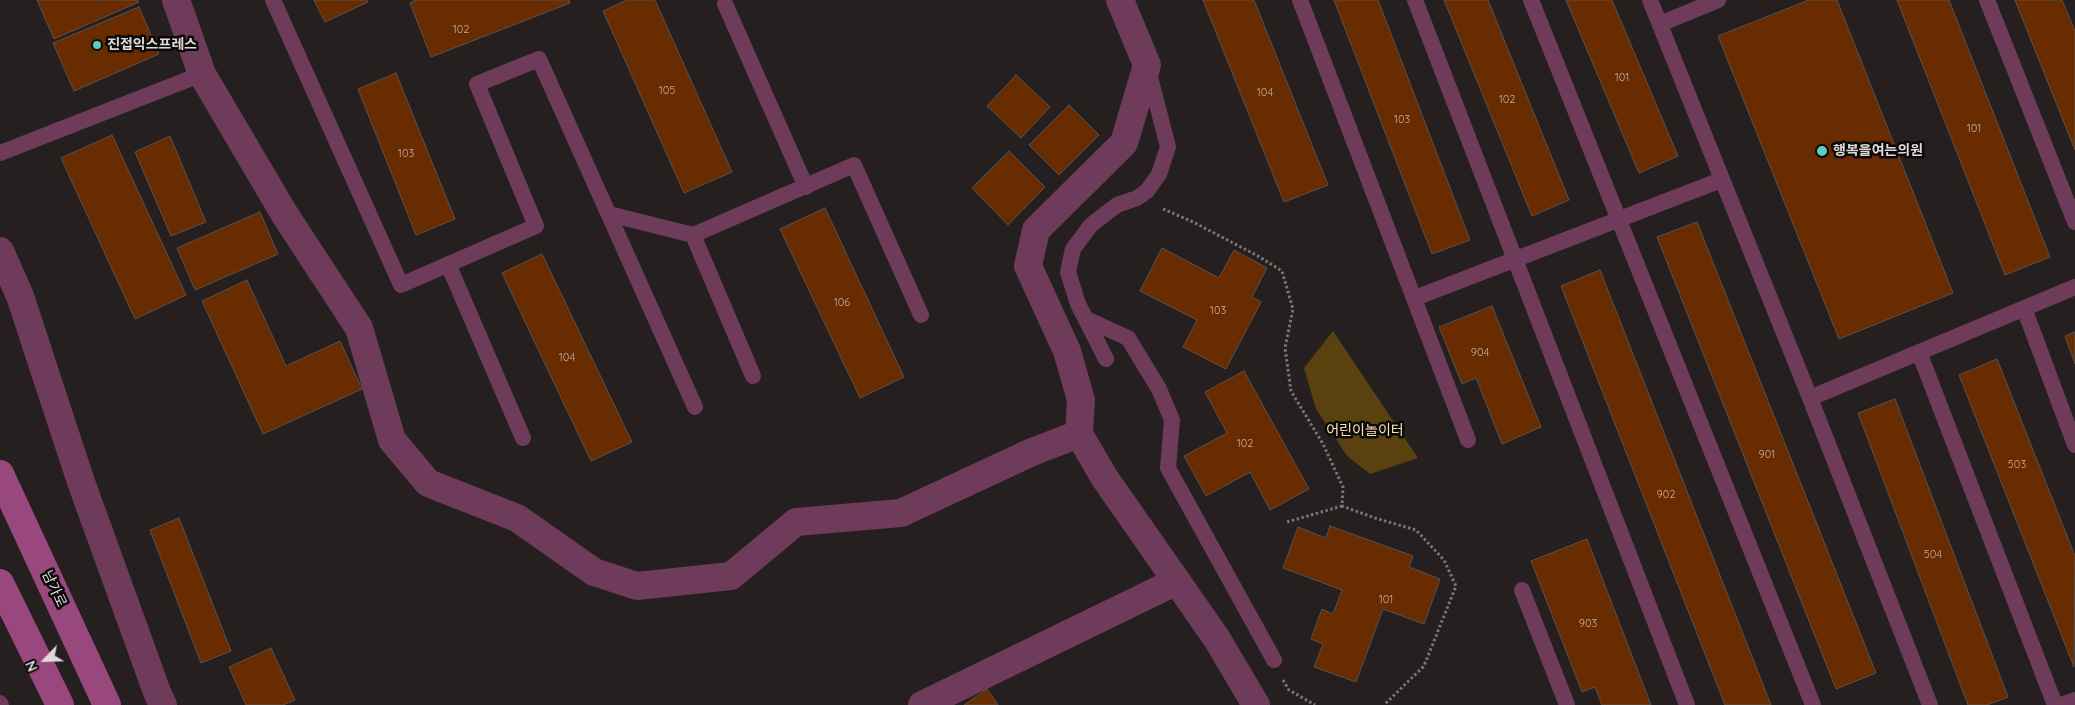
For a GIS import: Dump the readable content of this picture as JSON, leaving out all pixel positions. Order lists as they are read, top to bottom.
{
  "streets": {
    "main road": ["남가로"]
  },
  "parks": ["어린이놀이터"],
  "places": ["진접익스프레스", "행복을여는의원"],
  "house_numbers": [
    "102",
    "101",
    "105",
    "104",
    "102",
    "103",
    "101",
    "103",
    "106",
    "103",
    "904",
    "104",
    "102",
    "901",
    "503",
    "902",
    "504",
    "101",
    "903"
  ],
  "north": "bottom left"
}
